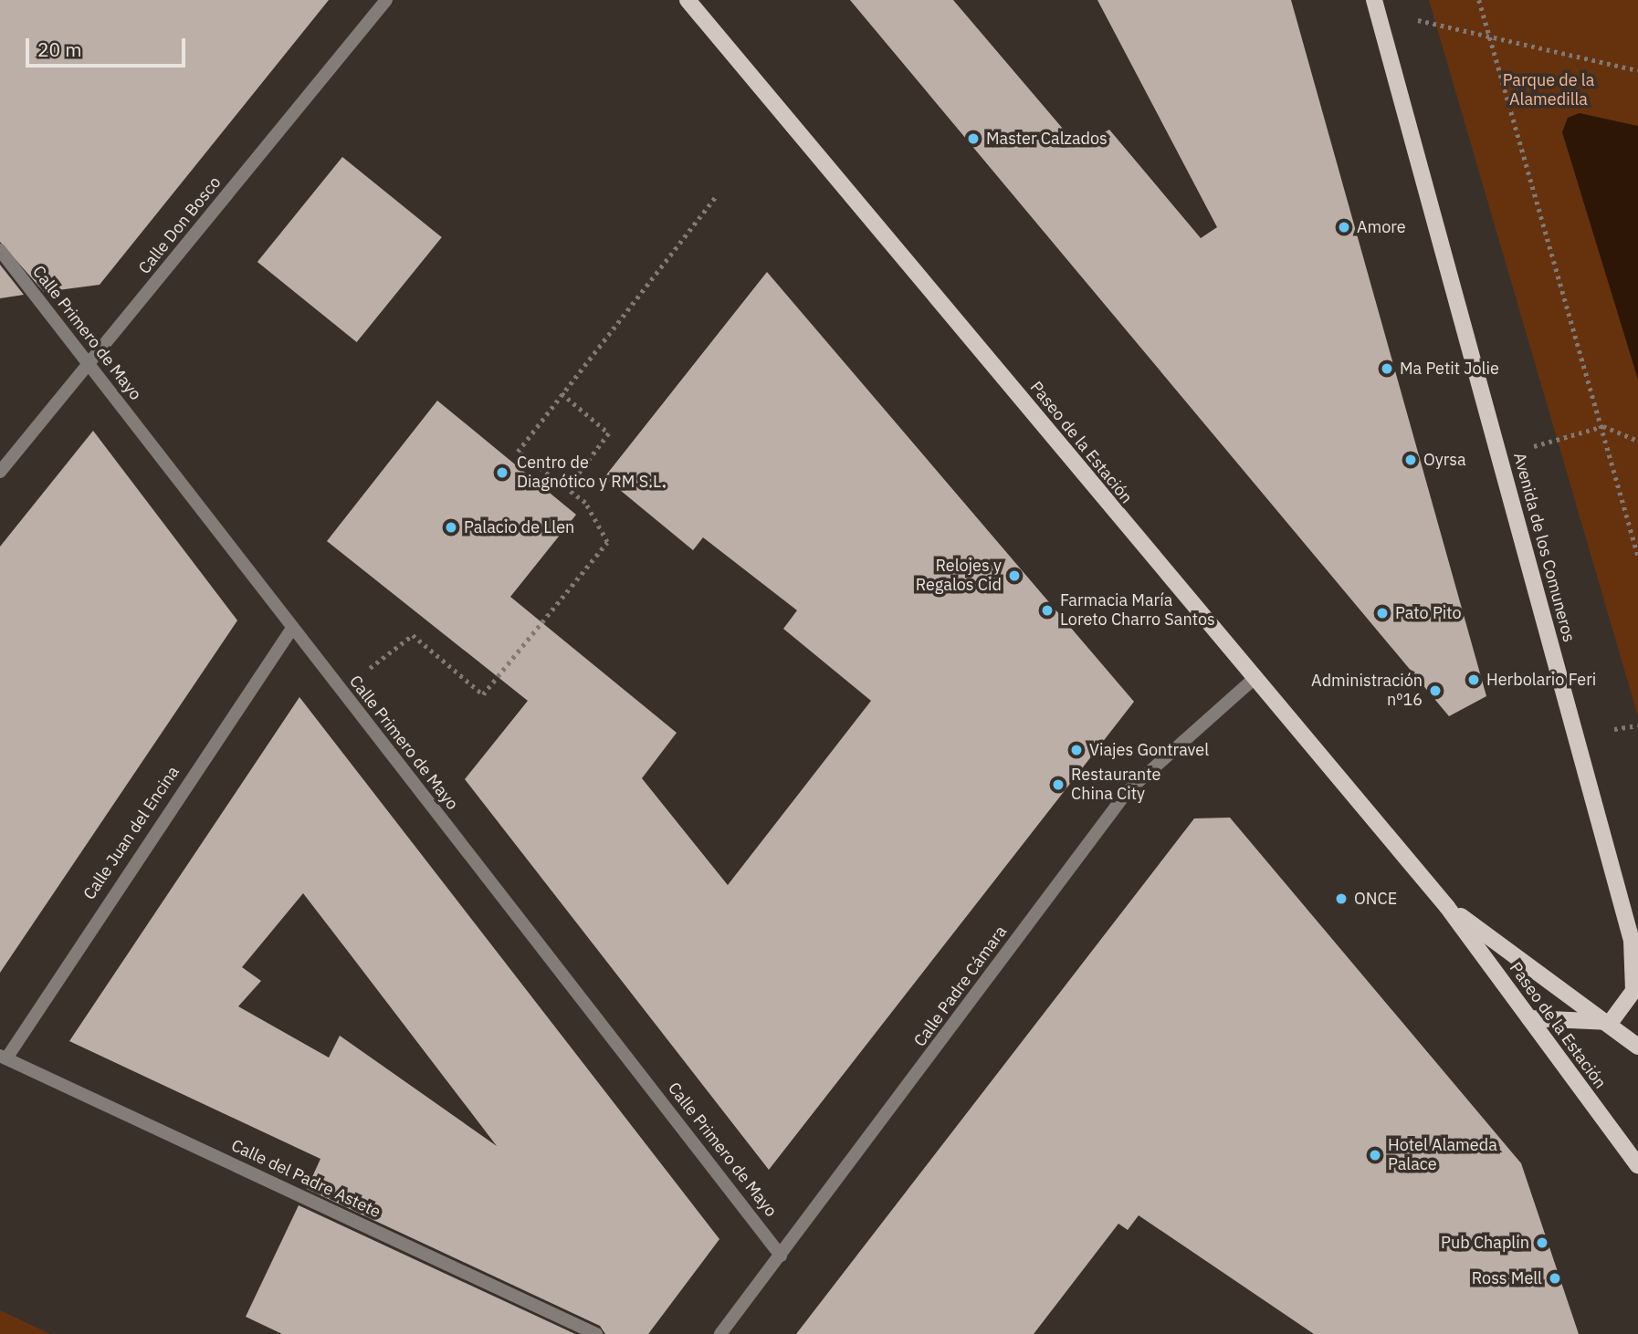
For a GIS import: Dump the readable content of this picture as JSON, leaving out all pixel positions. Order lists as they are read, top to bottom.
{
  "streets": {
    "main road": ["Paseo de la Estación", "Avenida de los Comuneros"],
    "street": [
      "Calle Don Bosco",
      "Calle Primero de Mayo",
      "Calle Juan del Encina",
      "Calle Padre Cámara",
      "Calle del Padre Astete"
    ]
  },
  "crossings": [
    ["Calle Don Bosco", "Calle Primero de Mayo"],
    ["Calle Primero de Mayo", "Calle Juan del Encina"],
    ["Calle Primero de Mayo", "Calle Padre Cámara"],
    ["Paseo de la Estación", "Avenida de los Comuneros"],
    ["Paseo de la Estación", "Calle Padre Cámara"],
    ["Calle Juan del Encina", "Calle del Padre Astete"]
  ],
  "parks": ["Parque de la Alamedilla"],
  "places": [
    "Master Calzados",
    "Amore",
    "Ma Petit Jolie",
    "Oyrsa",
    "Centro de Diagnótico y RM S.L.",
    "Palacio de Llen",
    "Relojes y Regalos Cid",
    "Farmacia María Loreto Charro Santos",
    "Pato Pito",
    "Herbolario Feri",
    "Administración nº16",
    "Viajes Gontravel",
    "Restaurante China City",
    "ONCE",
    "Hotel Alameda Palace",
    "Pub Chaplin",
    "Ross Mell"
  ],
  "scale_bar": "20 m"
}
